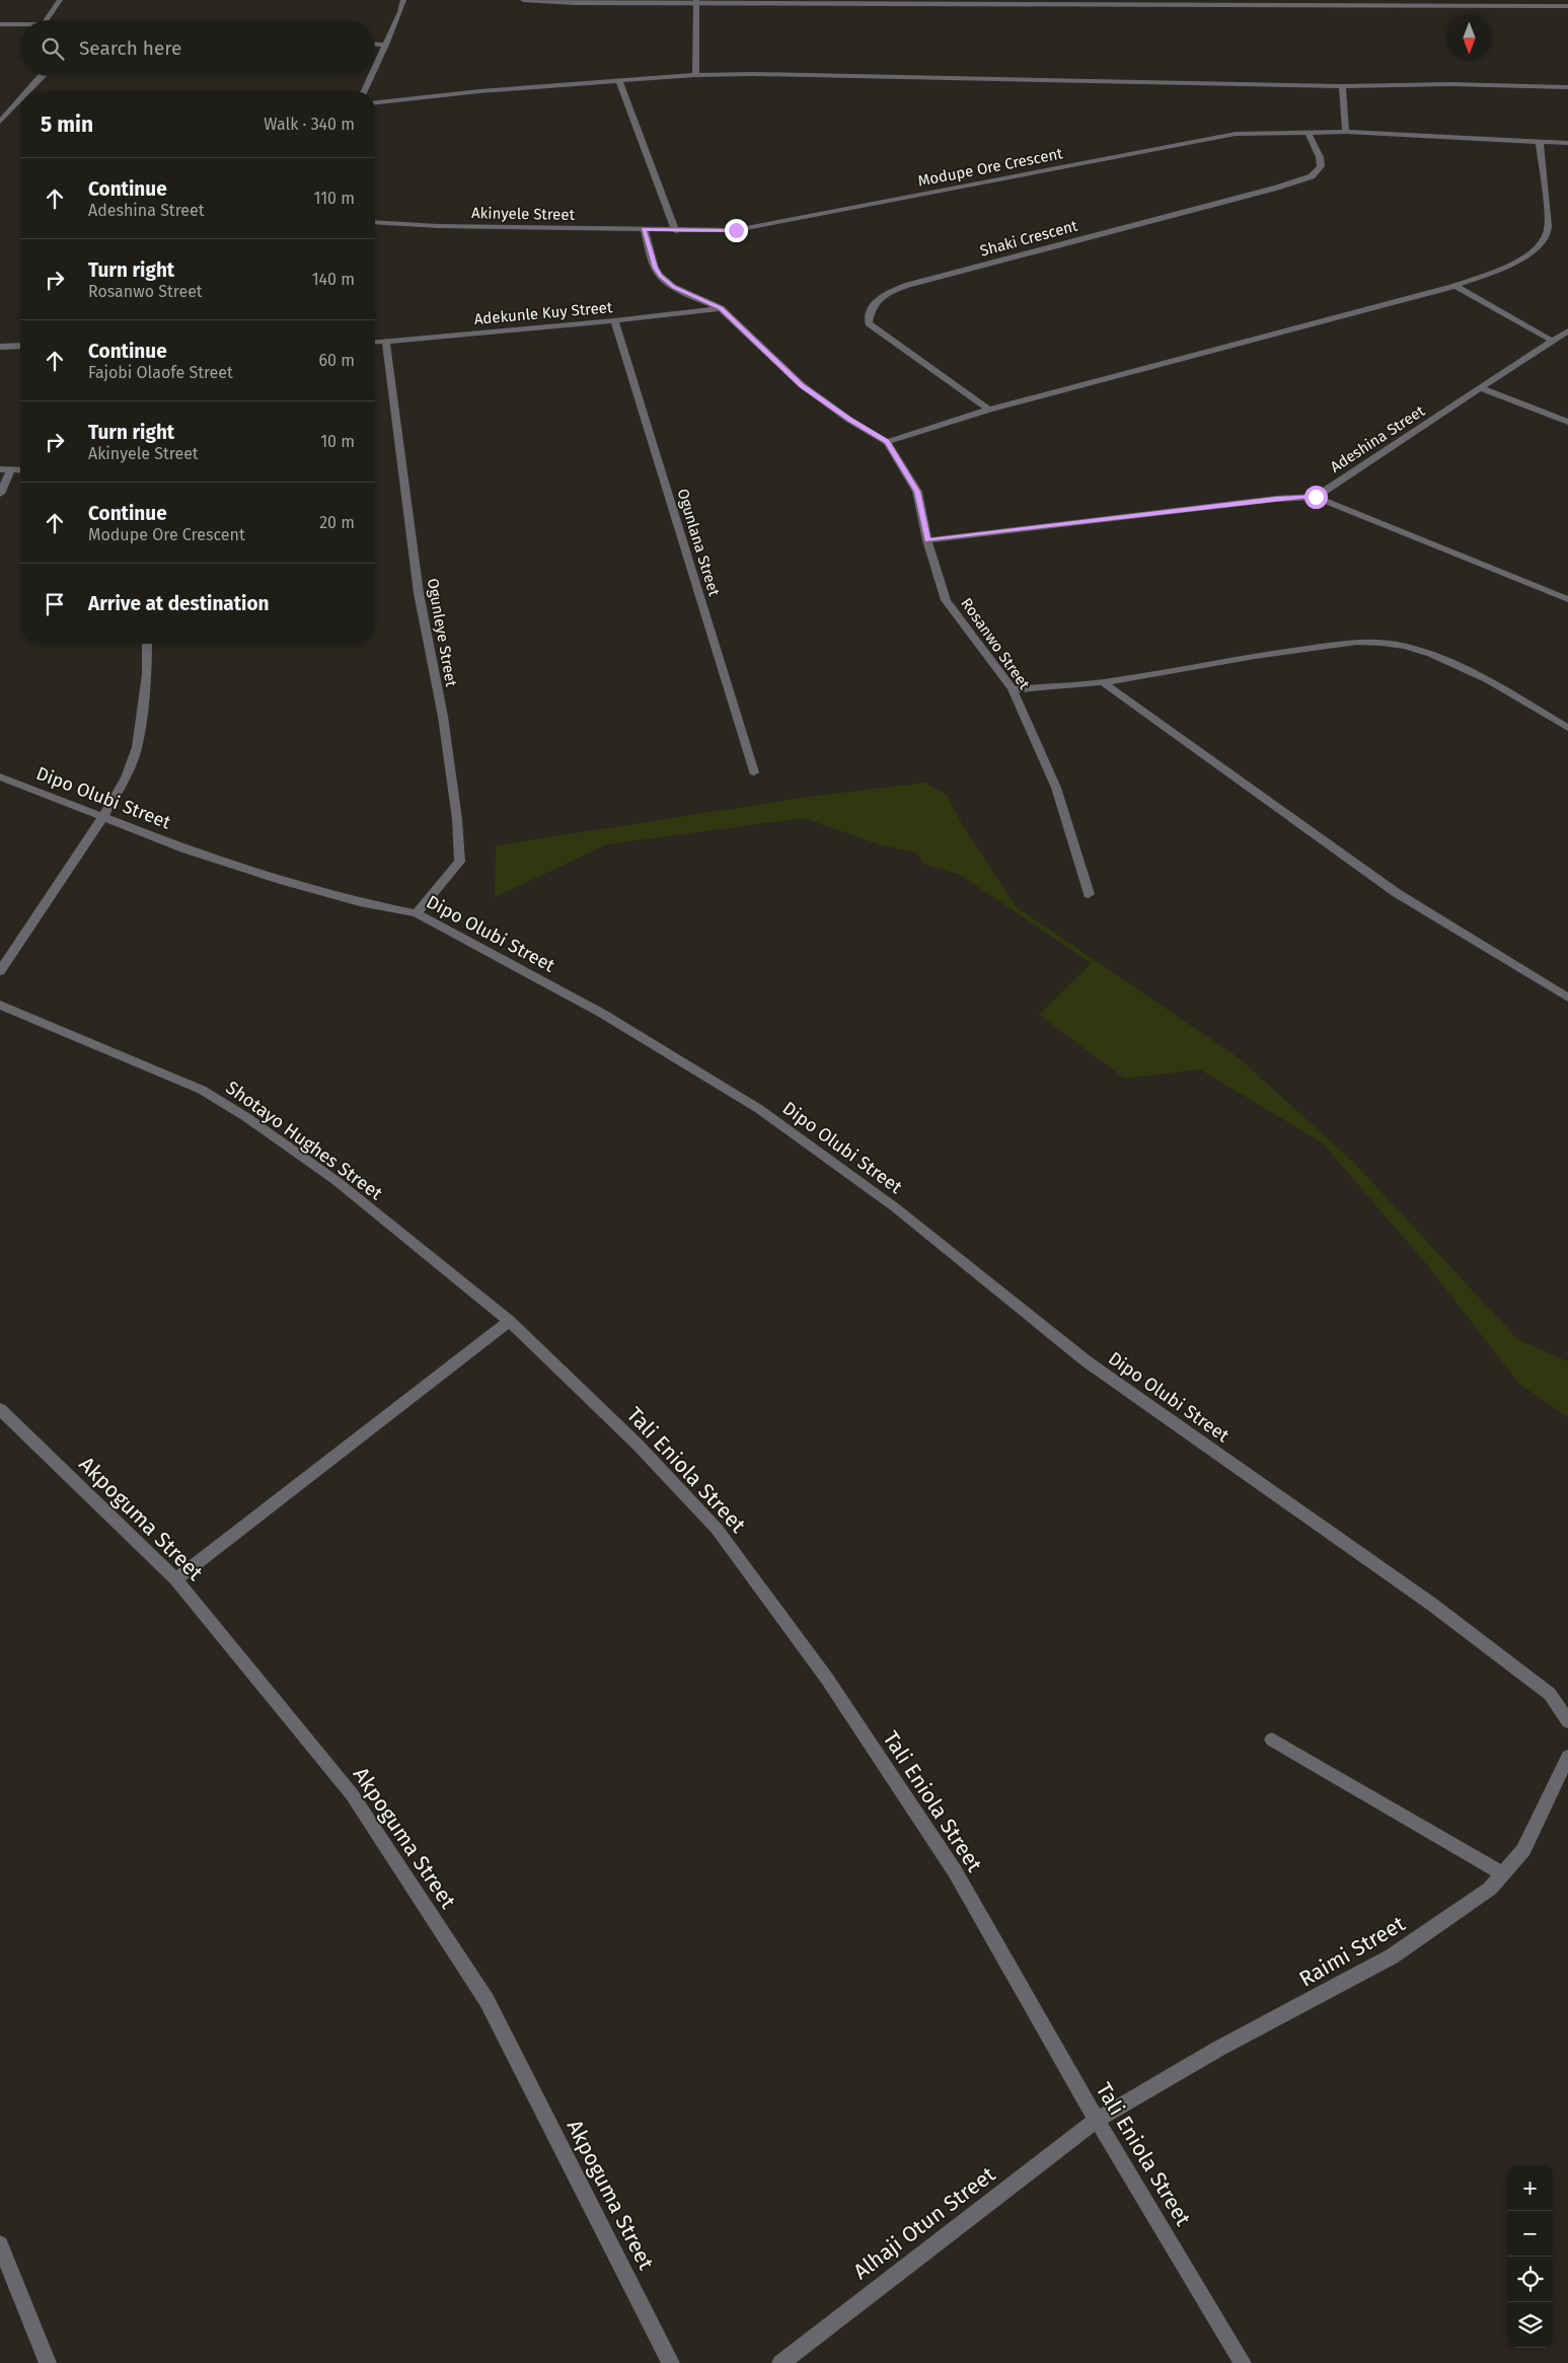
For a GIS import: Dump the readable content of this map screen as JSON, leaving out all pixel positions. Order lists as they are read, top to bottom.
{
  "streets": {
    "street": [
      "Modupe Ore Crescent",
      "Akinyele Street",
      "Shaki Crescent",
      "Adekunle Kuy Street",
      "Adeshina Street",
      "Ogunlana Street",
      "Ogunleye Street",
      "Rosanwo Street",
      "Dipo Olubi Street",
      "Shotayo Hughes Street",
      "Tali Eniola Street",
      "Akpoguma Street",
      "Raimi Street",
      "Alhaji Otun Street"
    ]
  },
  "crossings": [
    ["Modupe Ore Crescent", "Akinyele Street"],
    ["Modupe Ore Crescent", "Shaki Crescent"],
    ["Akinyele Street", "Rosanwo Street"],
    ["Adekunle Kuy Street", "Ogunlana Street"],
    ["Adekunle Kuy Street", "Ogunleye Street"],
    ["Adekunle Kuy Street", "Rosanwo Street"],
    ["Ogunleye Street", "Dipo Olubi Street"],
    ["Shotayo Hughes Street", "Tali Eniola Street"],
    ["Tali Eniola Street", "Raimi Street"],
    ["Tali Eniola Street", "Alhaji Otun Street"],
    ["Raimi Street", "Alhaji Otun Street"]
  ],
  "north": "bottom",
  "page": {
    "search": "Search here",
    "heading": ["5 min", "Walk · 340 m"],
    "list": [
      ["Continue", "Adeshina Street", "110 m"],
      ["Turn right", "Rosanwo Street", "140 m"],
      ["Continue", "Fajobi Olaofe Street", "60 m"],
      ["Turn right", "Akinyele Street", "10 m"],
      ["Continue", "Modupe Ore Crescent", "20 m"],
      "Arrive at destination"
    ],
    "map_buttons": ["+", "−"]
  }
}
